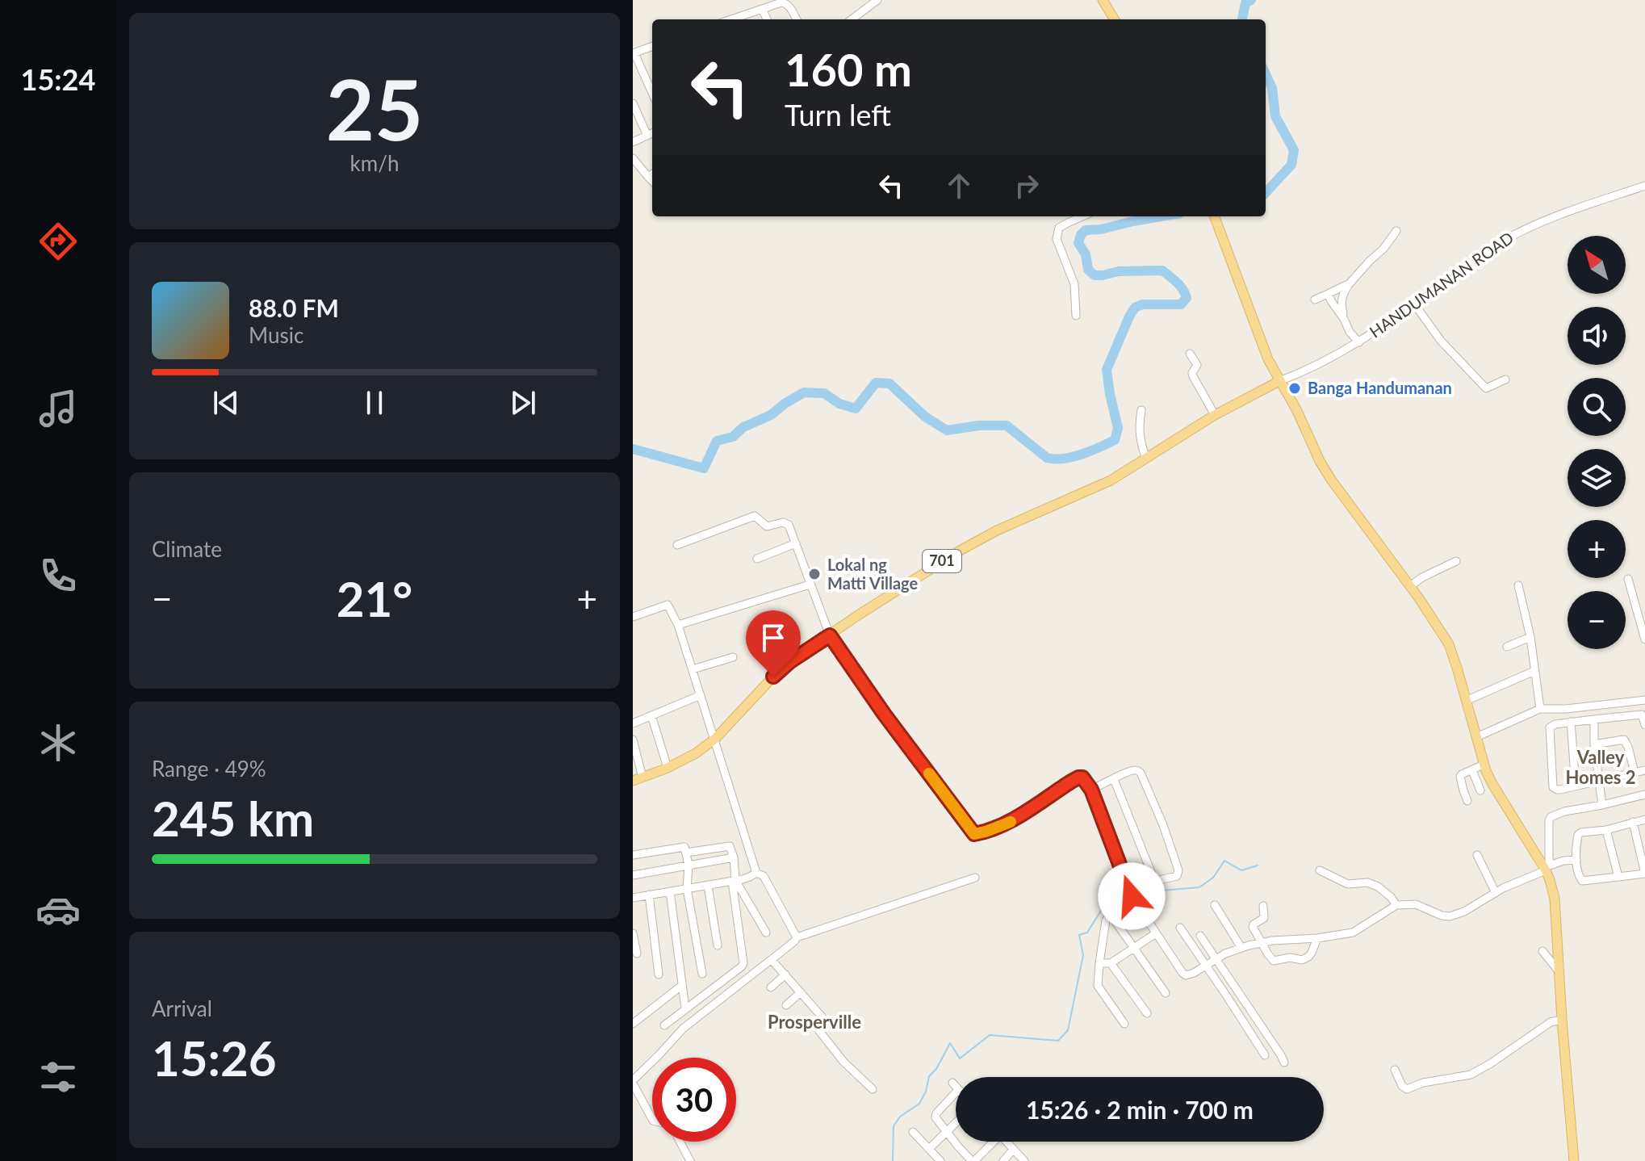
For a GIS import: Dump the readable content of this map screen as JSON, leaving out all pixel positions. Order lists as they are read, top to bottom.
{
  "streets": {
    "main road": ["701"],
    "street": ["HANDUMANAN ROAD"]
  },
  "crossings": [
    ["HANDUMANAN ROAD", "701"]
  ],
  "districts": ["Valley Homes 2", "Prosperville"],
  "places": ["Banga Handumanan", "Lokal ng Matti Village"],
  "north": "top left",
  "page": {
    "tabs": "15:24",
    "tile": [
      ["25", "km/h"],
      "Climate",
      ["Range · 49%", "245 km"],
      ["Arrival", "15:26"]
    ],
    "turn": ["160 m", "Turn left"],
    "map_buttons": ["+", "−"],
    "song": ["88.0 FM", "Music"],
    "heat": ["−", "21°", "+"],
    "limit": "30",
    "trip": "15:26 · 2 min · 700 m"
  }
}
